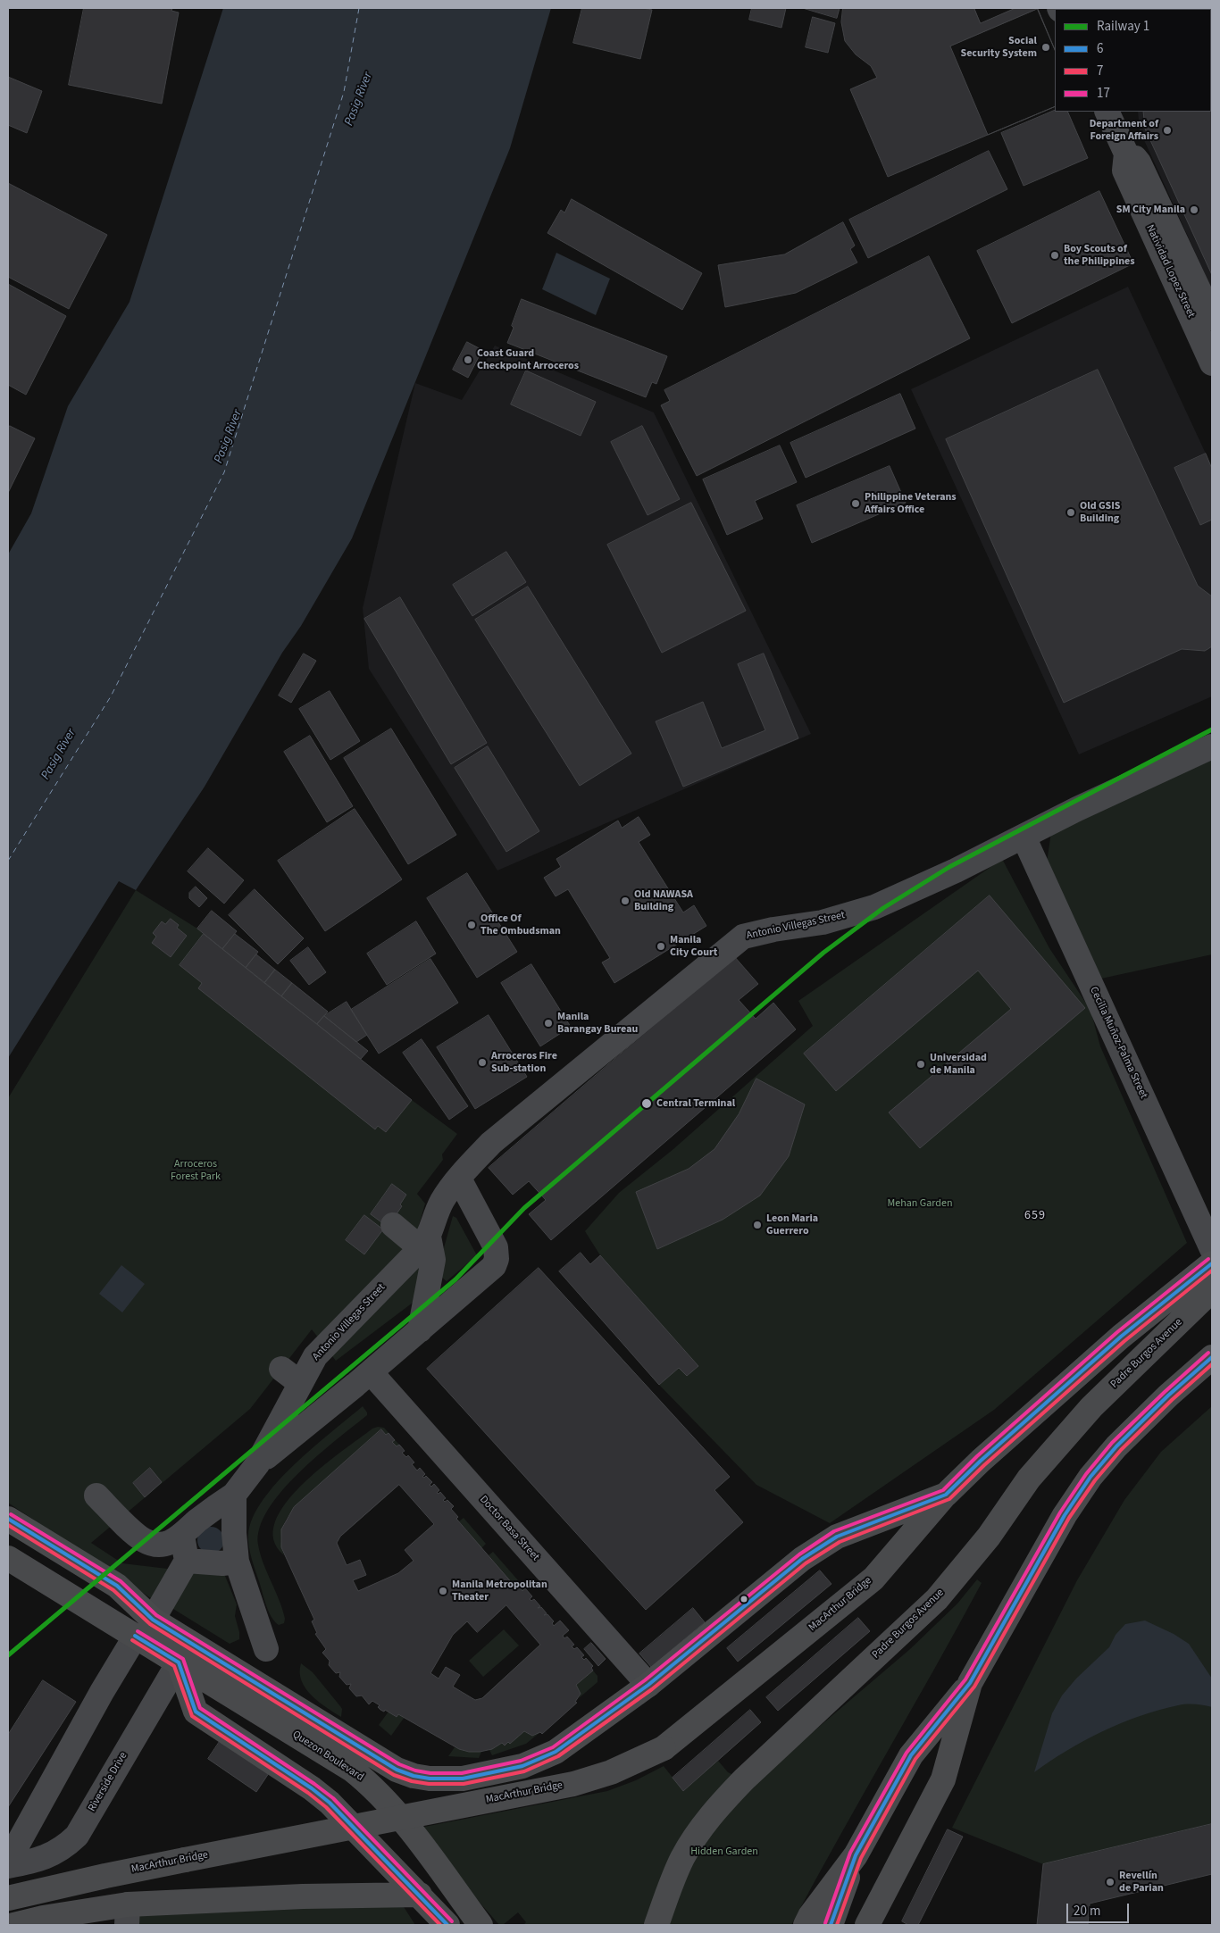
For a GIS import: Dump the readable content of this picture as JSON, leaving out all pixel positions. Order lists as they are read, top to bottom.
{
  "streets": {
    "main road": ["Padre Burgos Avenue", "MacArthur Bridge", "Quezon Boulevard"],
    "street": [
      "Natividad Lopez Street",
      "Antonio Villegas Street",
      "Cecilia Muñoz-Palma Street",
      "Doctor Basa Street",
      "Riverside Drive"
    ]
  },
  "crossings": [
    ["Antonio Villegas Street", "Cecilia Muñoz-Palma Street"],
    ["Antonio Villegas Street", "Doctor Basa Street"],
    ["Doctor Basa Street", "Quezon Boulevard"],
    ["MacArthur Bridge", "Quezon Boulevard"],
    ["Quezon Boulevard", "Riverside Drive"]
  ],
  "districts": ["659"],
  "water": ["Pasig River"],
  "parks": ["Arroceros Forest Park", "Mehan Garden", "Hidden Garden"],
  "places": [
    "Social Security System",
    "Department of Foreign Affairs",
    "SM City Manila",
    "Boy Scouts of the Philippines",
    "Coast Guard Checkpoint Arroceros",
    "Philippine Veterans Affairs Office",
    "Old GSIS Building",
    "Old NAWASA Building",
    "Office Of The Ombudsman",
    "Manila City Court",
    "Manila Barangay Bureau",
    "Arroceros Fire Sub-station",
    "Universidad de Manila",
    "Central Terminal",
    "Leon Maria Guerrero",
    "Manila Metropolitan Theater",
    "Revellín de Parian"
  ],
  "lines": [
    "rail line 1",
    "transit line 17",
    "transit line 6",
    "transit line 7"
  ],
  "legend": [
    "Railway 1",
    "6",
    "7",
    "17"
  ],
  "scale_bar": "20 m"
}
